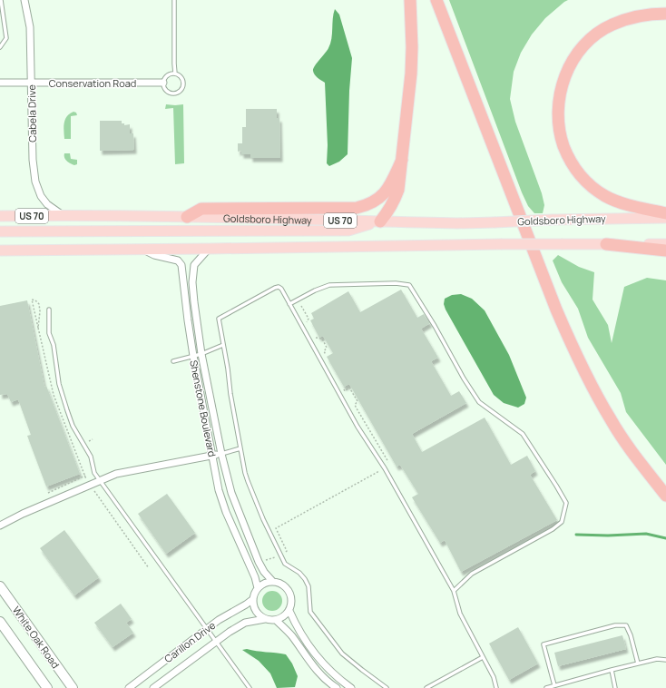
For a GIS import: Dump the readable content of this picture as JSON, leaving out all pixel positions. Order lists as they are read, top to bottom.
{
  "streets": {
    "main road": ["US 70", "Goldsboro Highway", "White Oak Road"],
    "street": [
      "Conservation Road",
      "Cabela Drive",
      "Shenstone Boulevard",
      "Carillon Drive"
    ]
  },
  "crossings": [
    ["Conservation Road", "Cabela Drive"],
    ["Cabela Drive", "Goldsboro Highway"],
    ["Shenstone Boulevard", "Carillon Drive"]
  ]
}
